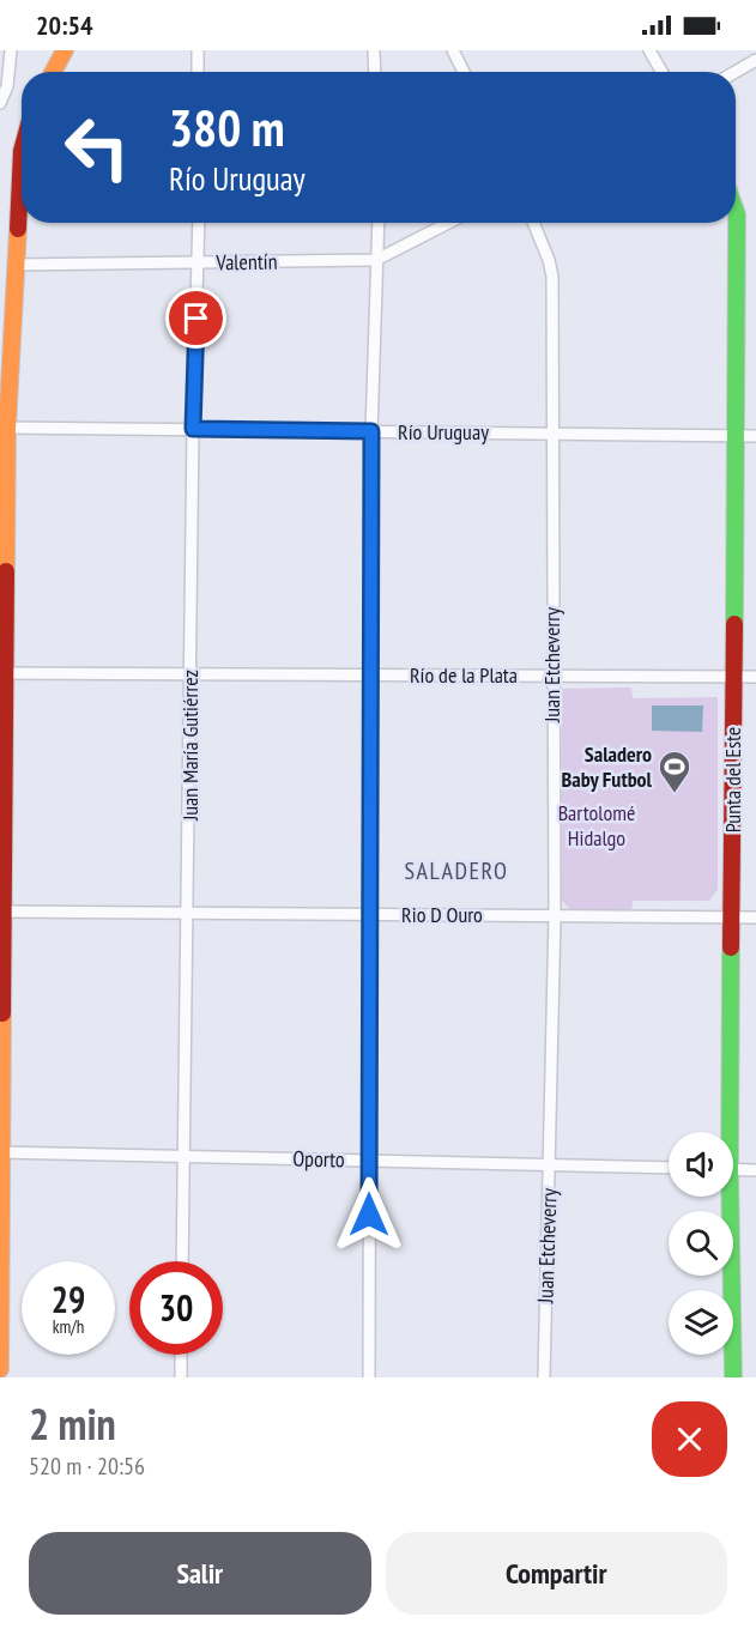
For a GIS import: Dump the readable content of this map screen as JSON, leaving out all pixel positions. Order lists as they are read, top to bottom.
{
  "streets": {
    "street": [
      "Valentín",
      "Río Uruguay",
      "Juan Etcheverry",
      "Río de la Plata",
      "Juan María Gutiérrez",
      "Punta del Este",
      "Rio D Ouro",
      "Oporto"
    ]
  },
  "crossings": [
    ["Valentín", "Juan María Gutiérrez"],
    ["Río Uruguay", "Juan Etcheverry"],
    ["Río Uruguay", "Juan María Gutiérrez"],
    ["Río Uruguay", "Punta del Este"],
    ["Juan Etcheverry", "Río de la Plata"],
    ["Juan Etcheverry", "Rio D Ouro"],
    ["Juan Etcheverry", "Oporto"],
    ["Río de la Plata", "Juan María Gutiérrez"],
    ["Río de la Plata", "Punta del Este"],
    ["Juan María Gutiérrez", "Rio D Ouro"],
    ["Juan María Gutiérrez", "Oporto"],
    ["Punta del Este", "Rio D Ouro"]
  ],
  "districts": ["SALADERO"],
  "parks": ["Bartolomé Hidalgo"],
  "places": {
    "sports": ["Saladero Baby Futbol"]
  },
  "page": {
    "status": "20:54",
    "turn": ["380 m", "Río Uruguay"],
    "speed": "29 km/h",
    "limit": "30",
    "heading": ["2 min", "520 m · 20:56"],
    "buttons": ["Salir", "Compartir"]
  }
}
